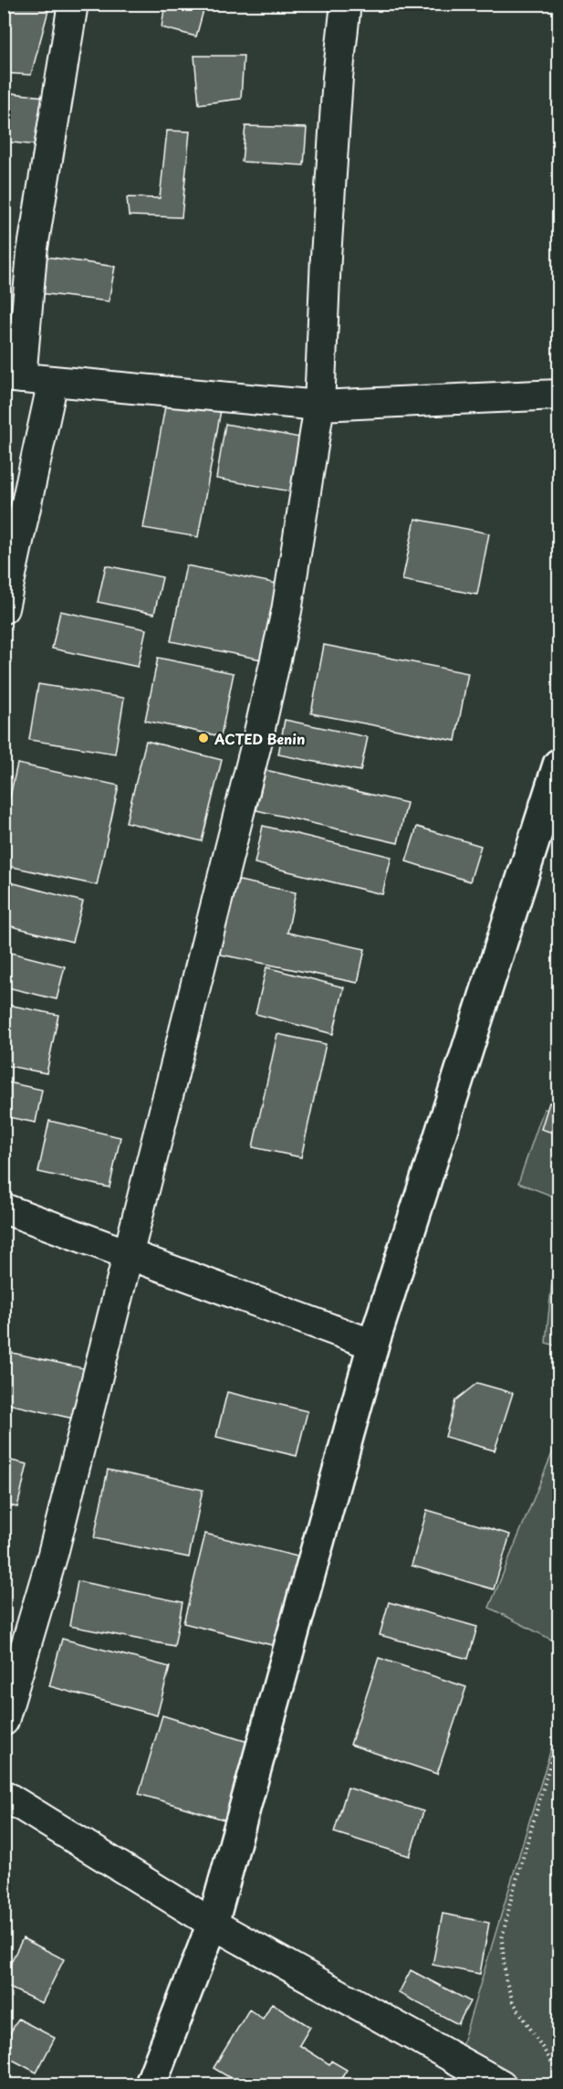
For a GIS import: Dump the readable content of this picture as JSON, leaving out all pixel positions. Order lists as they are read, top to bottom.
{
  "places": ["ACTED Benin"]
}
